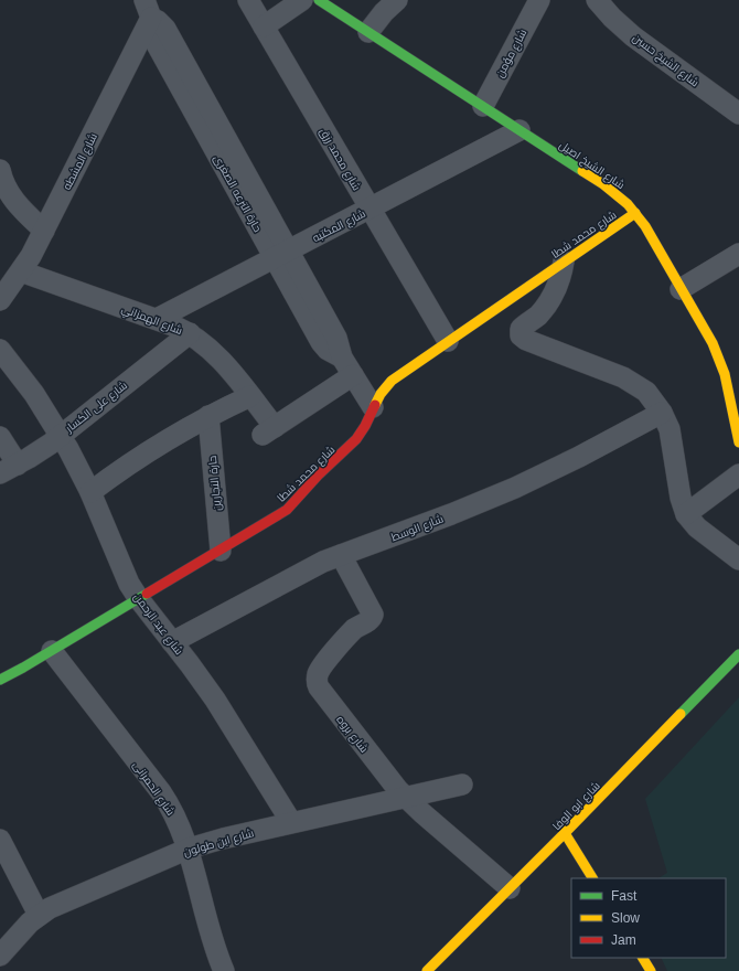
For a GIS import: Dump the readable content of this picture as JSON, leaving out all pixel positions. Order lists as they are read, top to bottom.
{
  "streets": {
    "street": [
      "شارع مؤمن",
      "شارع الشيخ حسين",
      "شارع محمد رزق",
      "شارع المشطه",
      "شارع الشيخ اصيل",
      "حارة الترعه الصغرى",
      "شارع المكتبه",
      "شارع محمد شطا",
      "شارع الهمزاني",
      "شارع على الكسار",
      "حارة النجارين",
      "شارع الوسط",
      "شارع عبد الرحمن",
      "شارع بروه",
      "شارع الحمرانى",
      "شارع ابو الوفا",
      "شارع ابن طولون"
    ]
  },
  "crossings": [
    ["شارع مؤمن", "شارع الشيخ اصيل"],
    ["شارع محمد رزق", "شارع المكتبه"],
    ["شارع محمد رزق", "شارع محمد شطا"],
    ["شارع المشطه", "حارة الترعه الصغرى"],
    ["شارع المشطه", "شارع الهمزاني"],
    ["شارع الشيخ اصيل", "شارع المكتبه"],
    ["شارع الشيخ اصيل", "شارع محمد شطا"],
    ["حارة الترعه الصغرى", "شارع المكتبه"],
    ["حارة الترعه الصغرى", "شارع محمد شطا"],
    ["حارة الترعه الصغرى", "شارع الهمزاني"],
    ["شارع المكتبه", "شارع الهمزاني"],
    ["شارع محمد شطا", "حارة النجارين"],
    ["شارع محمد شطا", "شارع عبد الرحمن"],
    ["شارع محمد شطا", "شارع الحمرانى"],
    ["شارع الهمزاني", "شارع على الكسار"],
    ["شارع على الكسار", "شارع عبد الرحمن"],
    ["شارع الوسط", "شارع عبد الرحمن"],
    ["شارع الوسط", "شارع بروه"],
    ["شارع عبد الرحمن", "شارع ابن طولون"],
    ["شارع بروه", "شارع ابو الوفا"],
    ["شارع بروه", "شارع ابن طولون"],
    ["شارع الحمرانى", "شارع ابن طولون"]
  ],
  "legend": ["Fast", "Slow", "Jam"]
}
